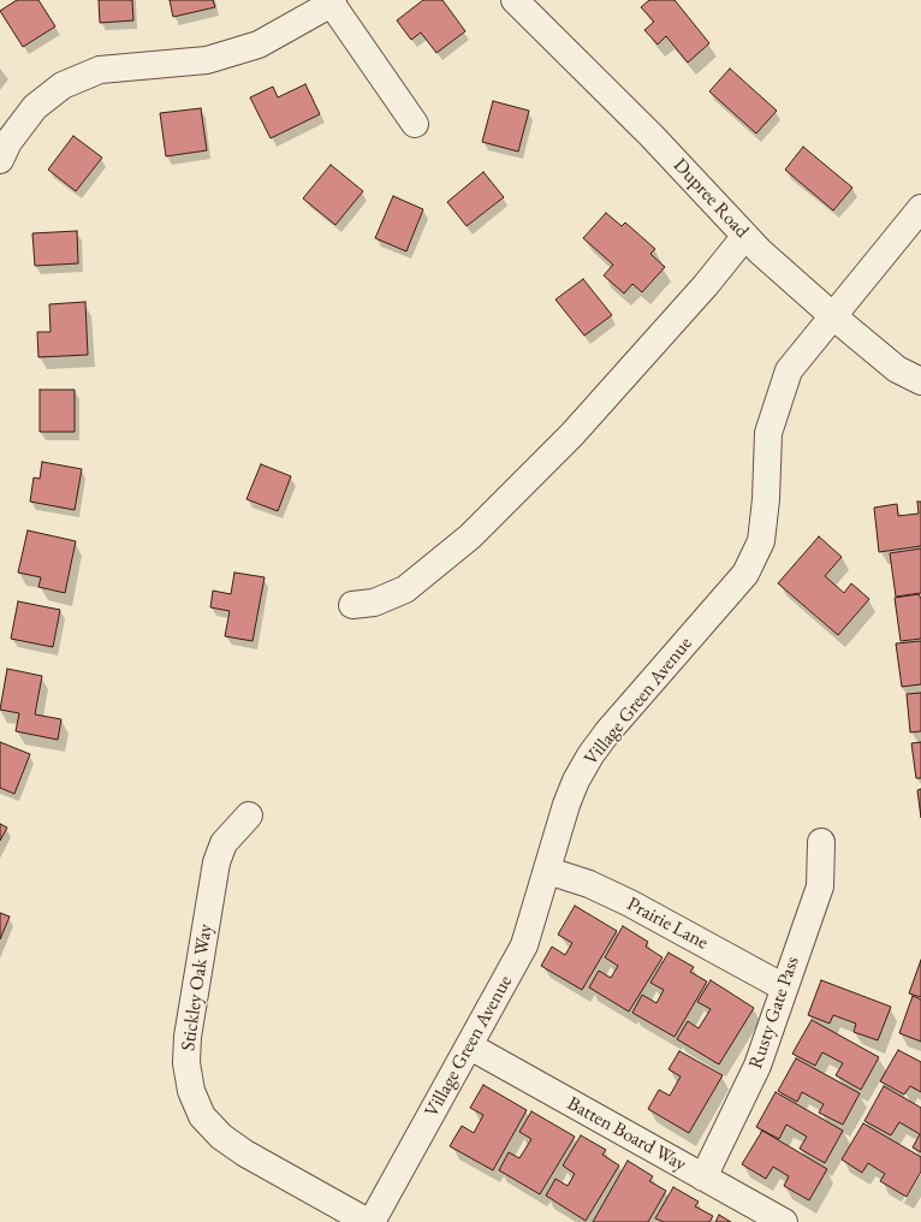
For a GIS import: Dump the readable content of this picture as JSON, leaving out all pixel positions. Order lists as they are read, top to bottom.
{
  "streets": {
    "street": [
      "Dupree Road",
      "Village Green Avenue",
      "Prairie Lane",
      "Stickley Oak Way",
      "Rusty Gate Pass",
      "Batten Board Way"
    ]
  },
  "crossings": [
    ["Dupree Road", "Village Green Avenue"],
    ["Village Green Avenue", "Prairie Lane"],
    ["Village Green Avenue", "Stickley Oak Way"],
    ["Village Green Avenue", "Batten Board Way"],
    ["Prairie Lane", "Rusty Gate Pass"],
    ["Rusty Gate Pass", "Batten Board Way"]
  ]
}
